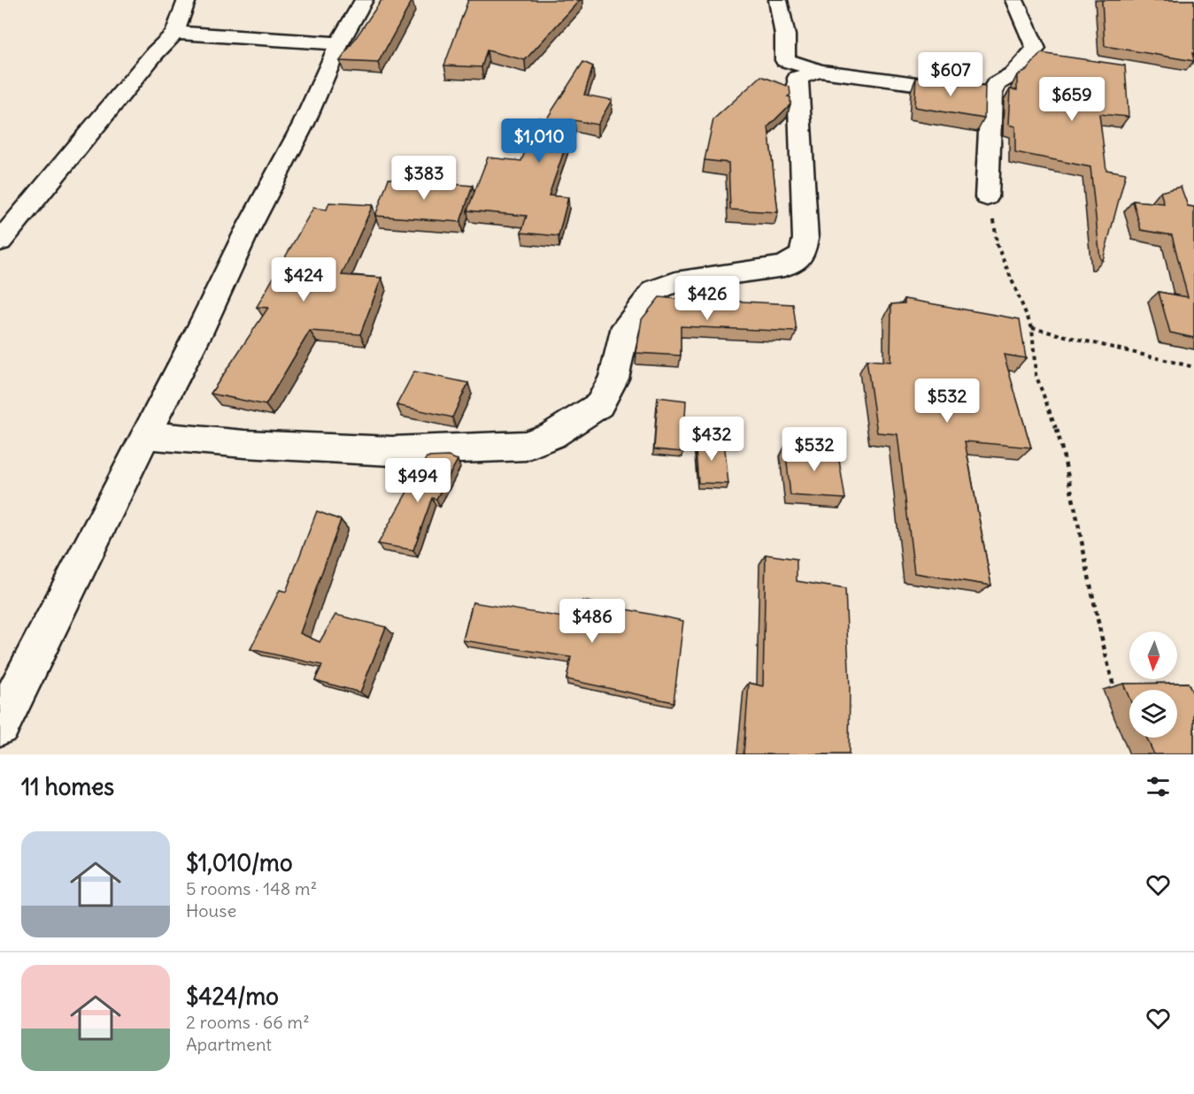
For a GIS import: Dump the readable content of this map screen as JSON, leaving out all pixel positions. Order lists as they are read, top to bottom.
{
  "north": "bottom",
  "page": {
    "price": [
      "$607",
      "$659",
      "$1,010",
      "$383",
      "$424",
      "$426",
      "$532",
      "$432",
      "$532",
      "$494",
      "$486"
    ],
    "heading": "11 homes",
    "list": [
      {
        "name": "$1,010/mo",
        "note": "5 rooms · 148 m² · House"
      },
      {
        "name": "$424/mo",
        "note": "2 rooms · 66 m² · Apartment"
      }
    ]
  }
}
